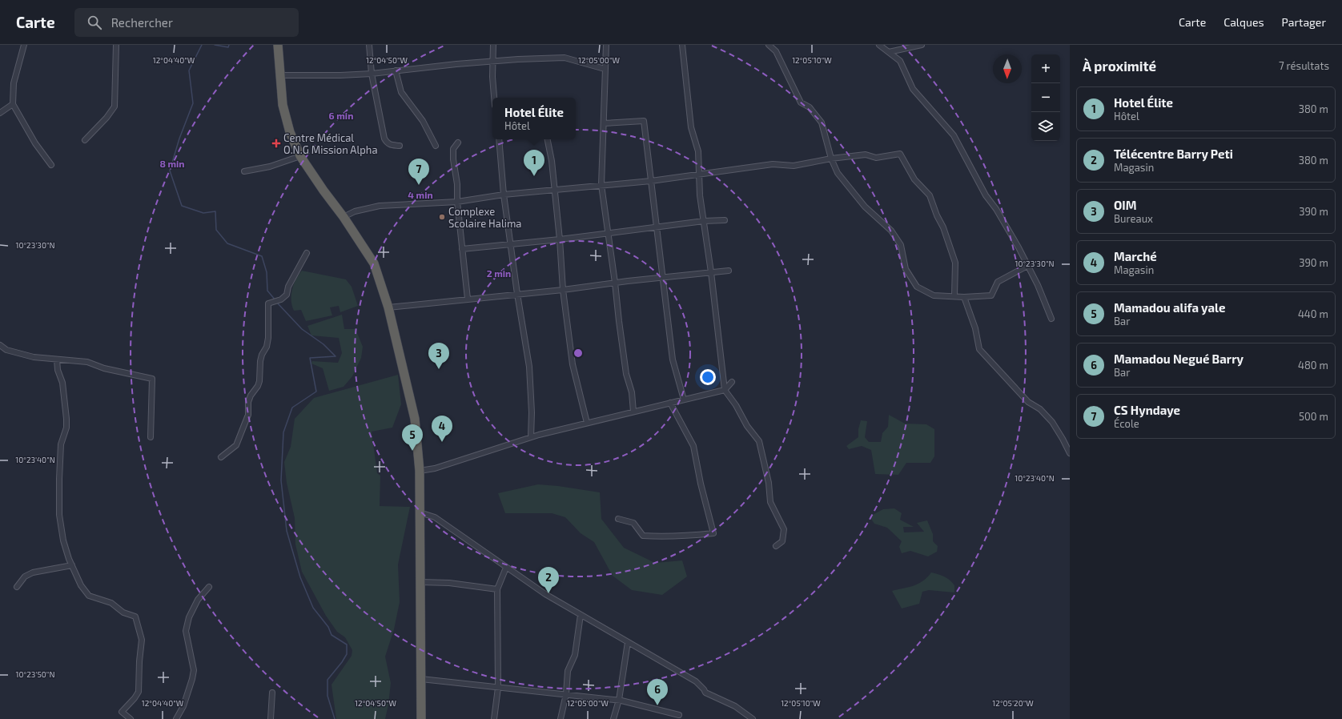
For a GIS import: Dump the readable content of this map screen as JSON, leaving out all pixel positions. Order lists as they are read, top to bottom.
{
  "places": {
    "health": ["Centre Médical O.N.G Mission Alpha"],
    "other": ["Complexe Scolaire Halima"]
  },
  "north": "bottom",
  "page": {
    "header": "Carte",
    "search": "Rechercher",
    "nav": ["Carte", "Calques", "Partager"],
    "heading": ["À proximité", "7 résultats"],
    "map_buttons": ["+", "−"],
    "list": [
      {
        "mark": "1",
        "name": "Hotel Élite",
        "note": "Hôtel",
        "value": "380 m"
      },
      {
        "mark": "2",
        "name": "Télécentre Barry Peti",
        "note": "Magasin",
        "value": "380 m"
      },
      {
        "mark": "3",
        "name": "OIM",
        "note": "Bureaux",
        "value": "390 m"
      },
      {
        "mark": "4",
        "name": "Marché",
        "note": "Magasin",
        "value": "390 m"
      },
      {
        "mark": "5",
        "name": "Mamadou alifa yale",
        "note": "Bar",
        "value": "440 m"
      },
      {
        "mark": "6",
        "name": "Mamadou Negué Barry",
        "note": "Bar",
        "value": "480 m"
      },
      {
        "mark": "7",
        "name": "CS Hyndaye",
        "note": "École",
        "value": "500 m"
      }
    ],
    "popup": ["Hotel Élite", "Hôtel"],
    "pins": [
      "1",
      "7",
      "3",
      "4",
      "5",
      "2",
      "6"
    ]
  },
  "coordinates": [
    "12°04'40\"W",
    "12°04'50\"W",
    "12°05'00\"W",
    "12°05'10\"W",
    "10°23'30\"N",
    "10°23'40\"N",
    "10°23'50\"N",
    "12°05'20\"W"
  ],
  "rings": [
    "6 min",
    "8 min",
    "4 min",
    "2 min"
  ]
}
